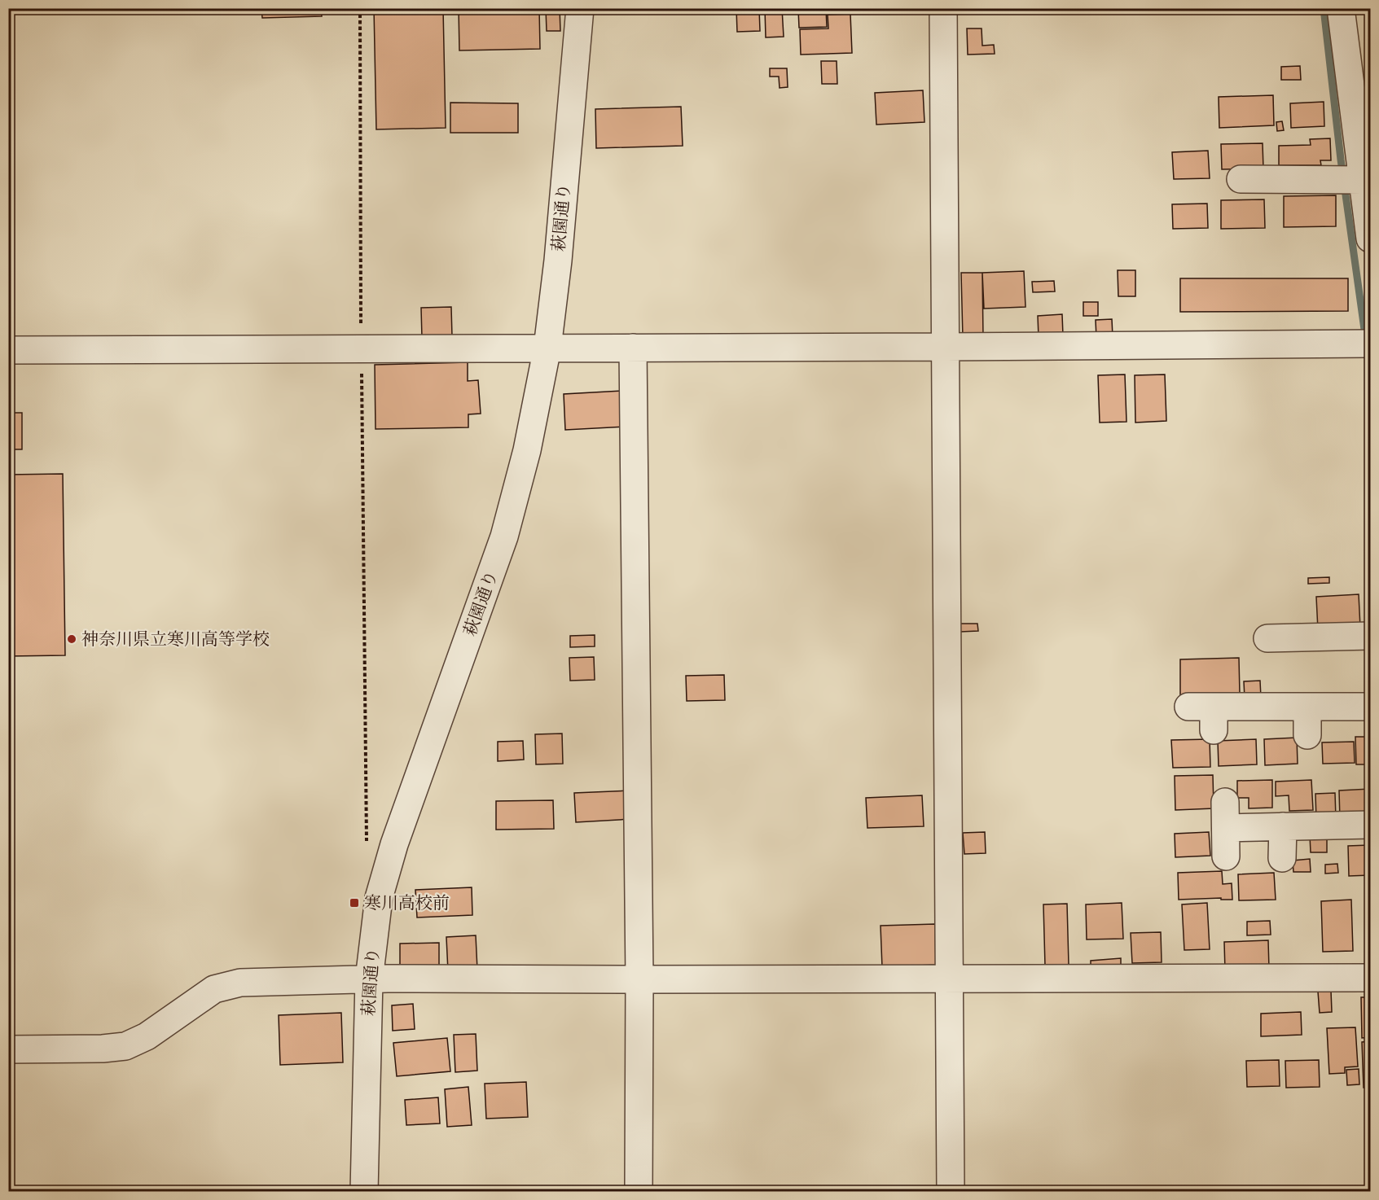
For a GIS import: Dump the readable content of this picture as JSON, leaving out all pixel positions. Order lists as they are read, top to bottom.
{
  "streets": {
    "street": ["萩園通り"]
  },
  "places": {
    "other": ["神奈川県立寒川高等学校"],
    "transit": ["寒川高校前"]
  }
}
